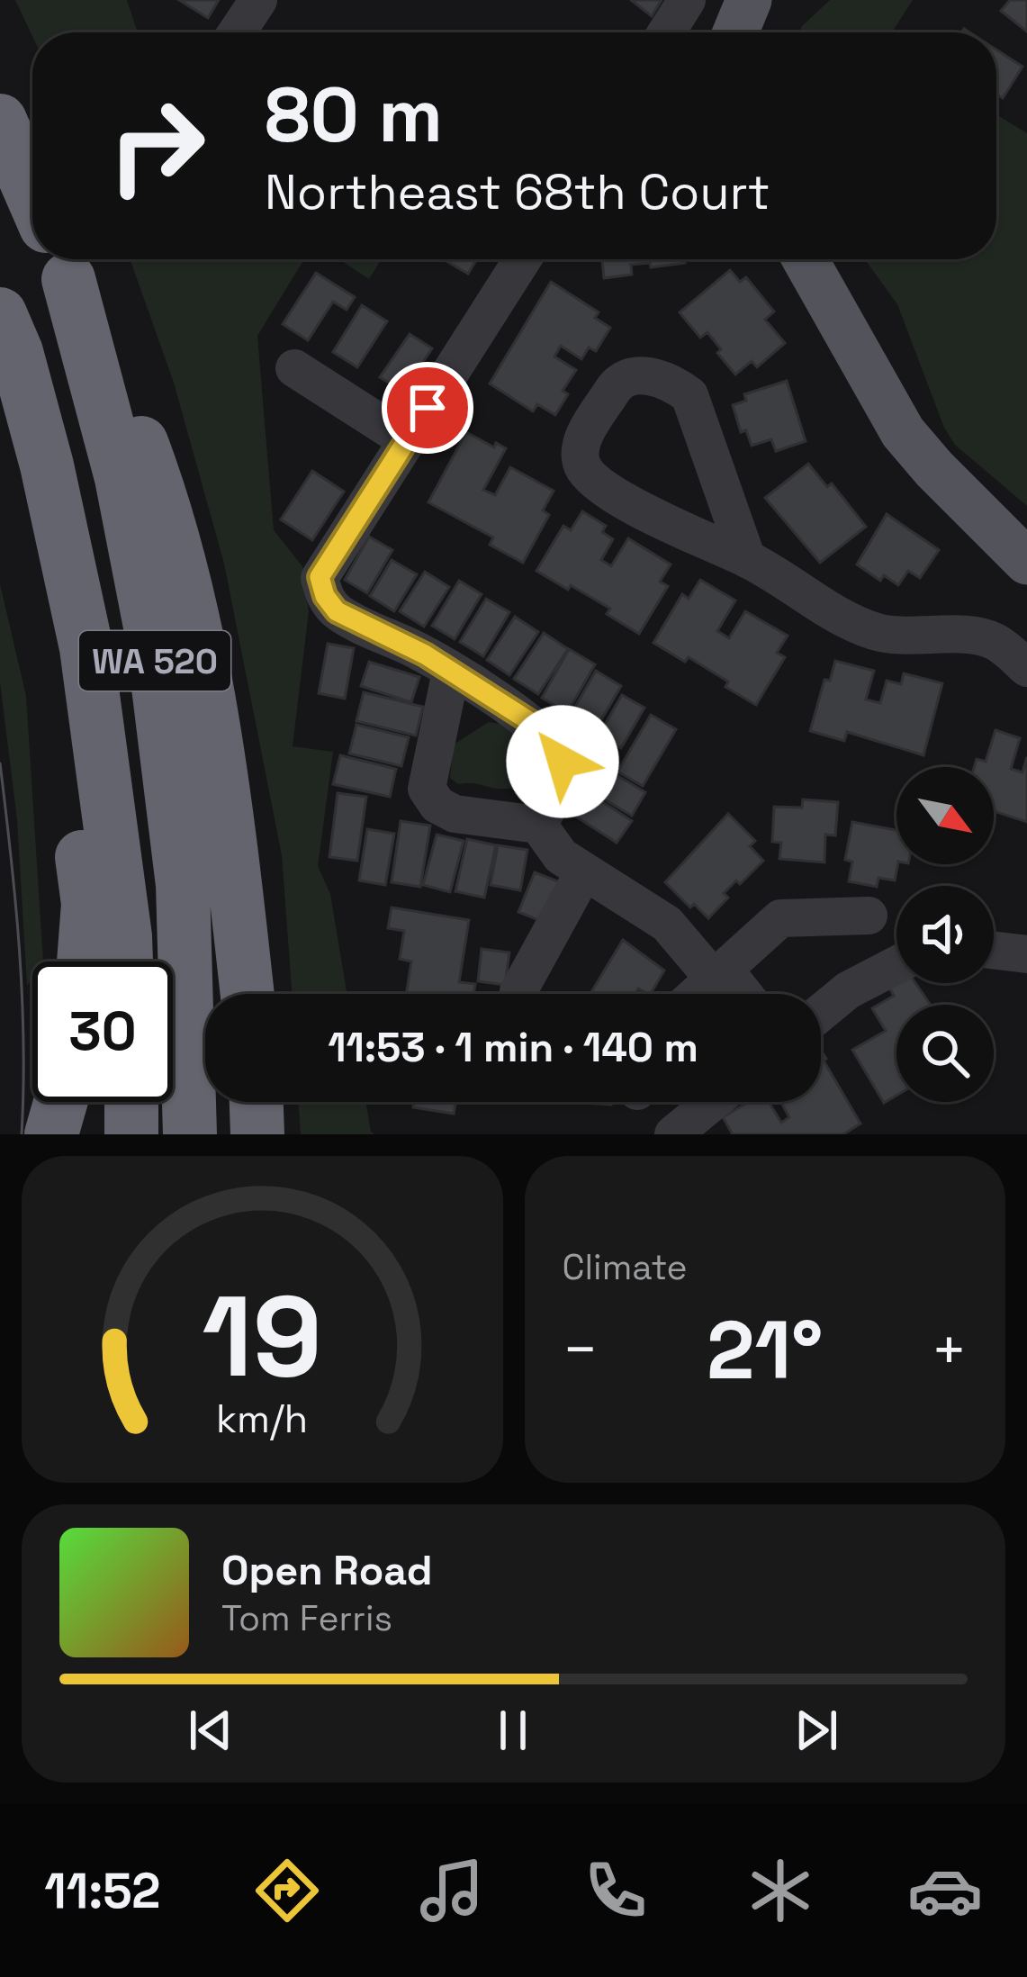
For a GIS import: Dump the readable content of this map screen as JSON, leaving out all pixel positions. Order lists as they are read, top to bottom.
{
  "streets": {
    "highway": ["WA 520"]
  },
  "north": "bottom right",
  "page": {
    "turn": ["80 m", "Northeast 68th Court"],
    "limit": "30",
    "trip": "11:53 · 1 min · 140 m",
    "tile": "Climate",
    "heat": ["−", "21°", "+"],
    "song": ["Open Road", "Tom Ferris"],
    "tabs": "11:52",
    "gauge": ["19", "km/h"]
  }
}
